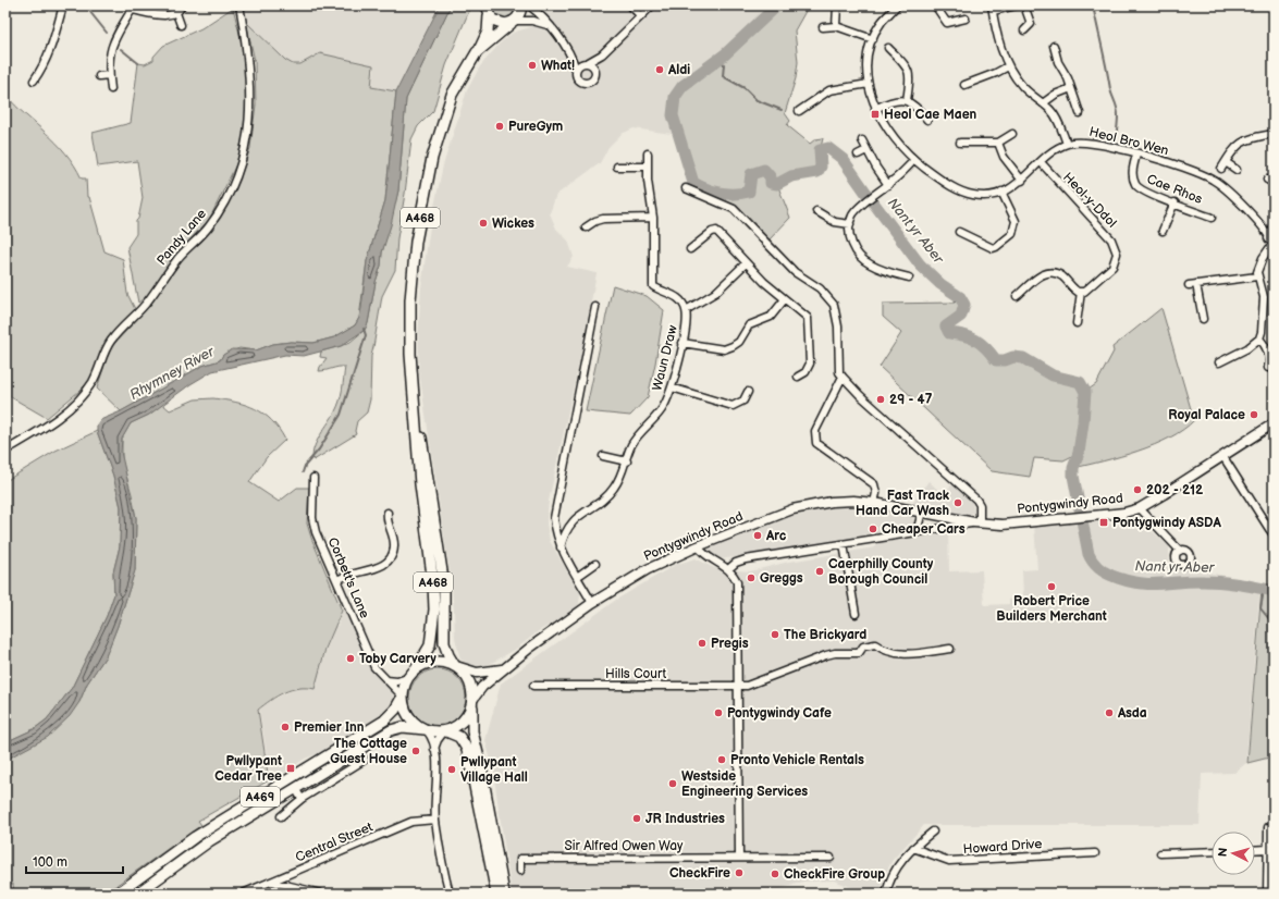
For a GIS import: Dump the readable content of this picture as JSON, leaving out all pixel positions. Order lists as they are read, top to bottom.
{
  "streets": {
    "main road": ["A468", "Pontygwindy Road", "A469"],
    "street": [
      "Heol Bro Wen",
      "Cae Rhos",
      "Heol-y-Ddol",
      "Pandy Lane",
      "Waun Draw",
      "Corbett's Lane",
      "Hills Court",
      "Central Street",
      "Sir Alfred Owen Way",
      "Howard Drive"
    ]
  },
  "crossings": [
    ["Heol Bro Wen", "Cae Rhos"],
    ["Heol Bro Wen", "Heol-y-Ddol"],
    ["A468", "Pontygwindy Road"],
    ["A468", "Corbett's Lane"],
    ["A468", "A469"],
    ["Pontygwindy Road", "Corbett's Lane"],
    ["Pontygwindy Road", "A469"],
    ["Corbett's Lane", "A469"]
  ],
  "water": ["Nant yr Aber", "Rhymney River"],
  "places": {
    "other": [
      "What!",
      "Aldi",
      "PureGym",
      "Wickes",
      "29 - 47",
      "Royal Palace",
      "202 - 212",
      "Fast Track Hand Car Wash",
      "Cheaper Cars",
      "Arc",
      "Caerphilly County Borough Council",
      "Greggs",
      "Robert Price Builders Merchant",
      "The Brickyard",
      "Pregis",
      "Toby Carvery",
      "Pontygwindy Cafe",
      "Asda",
      "Premier Inn",
      "The Cottage Guest House",
      "Pronto Vehicle Rentals",
      "Pwllypant Village Hall",
      "Westside Engineering Services",
      "JR Industries",
      "CheckFire",
      "CheckFire Group"
    ],
    "transit": ["Heol Cae Maen", "Pontygwindy ASDA", "Pwllypant Cedar Tree"]
  },
  "scale_bar": "100 m",
  "north": "left"
}
